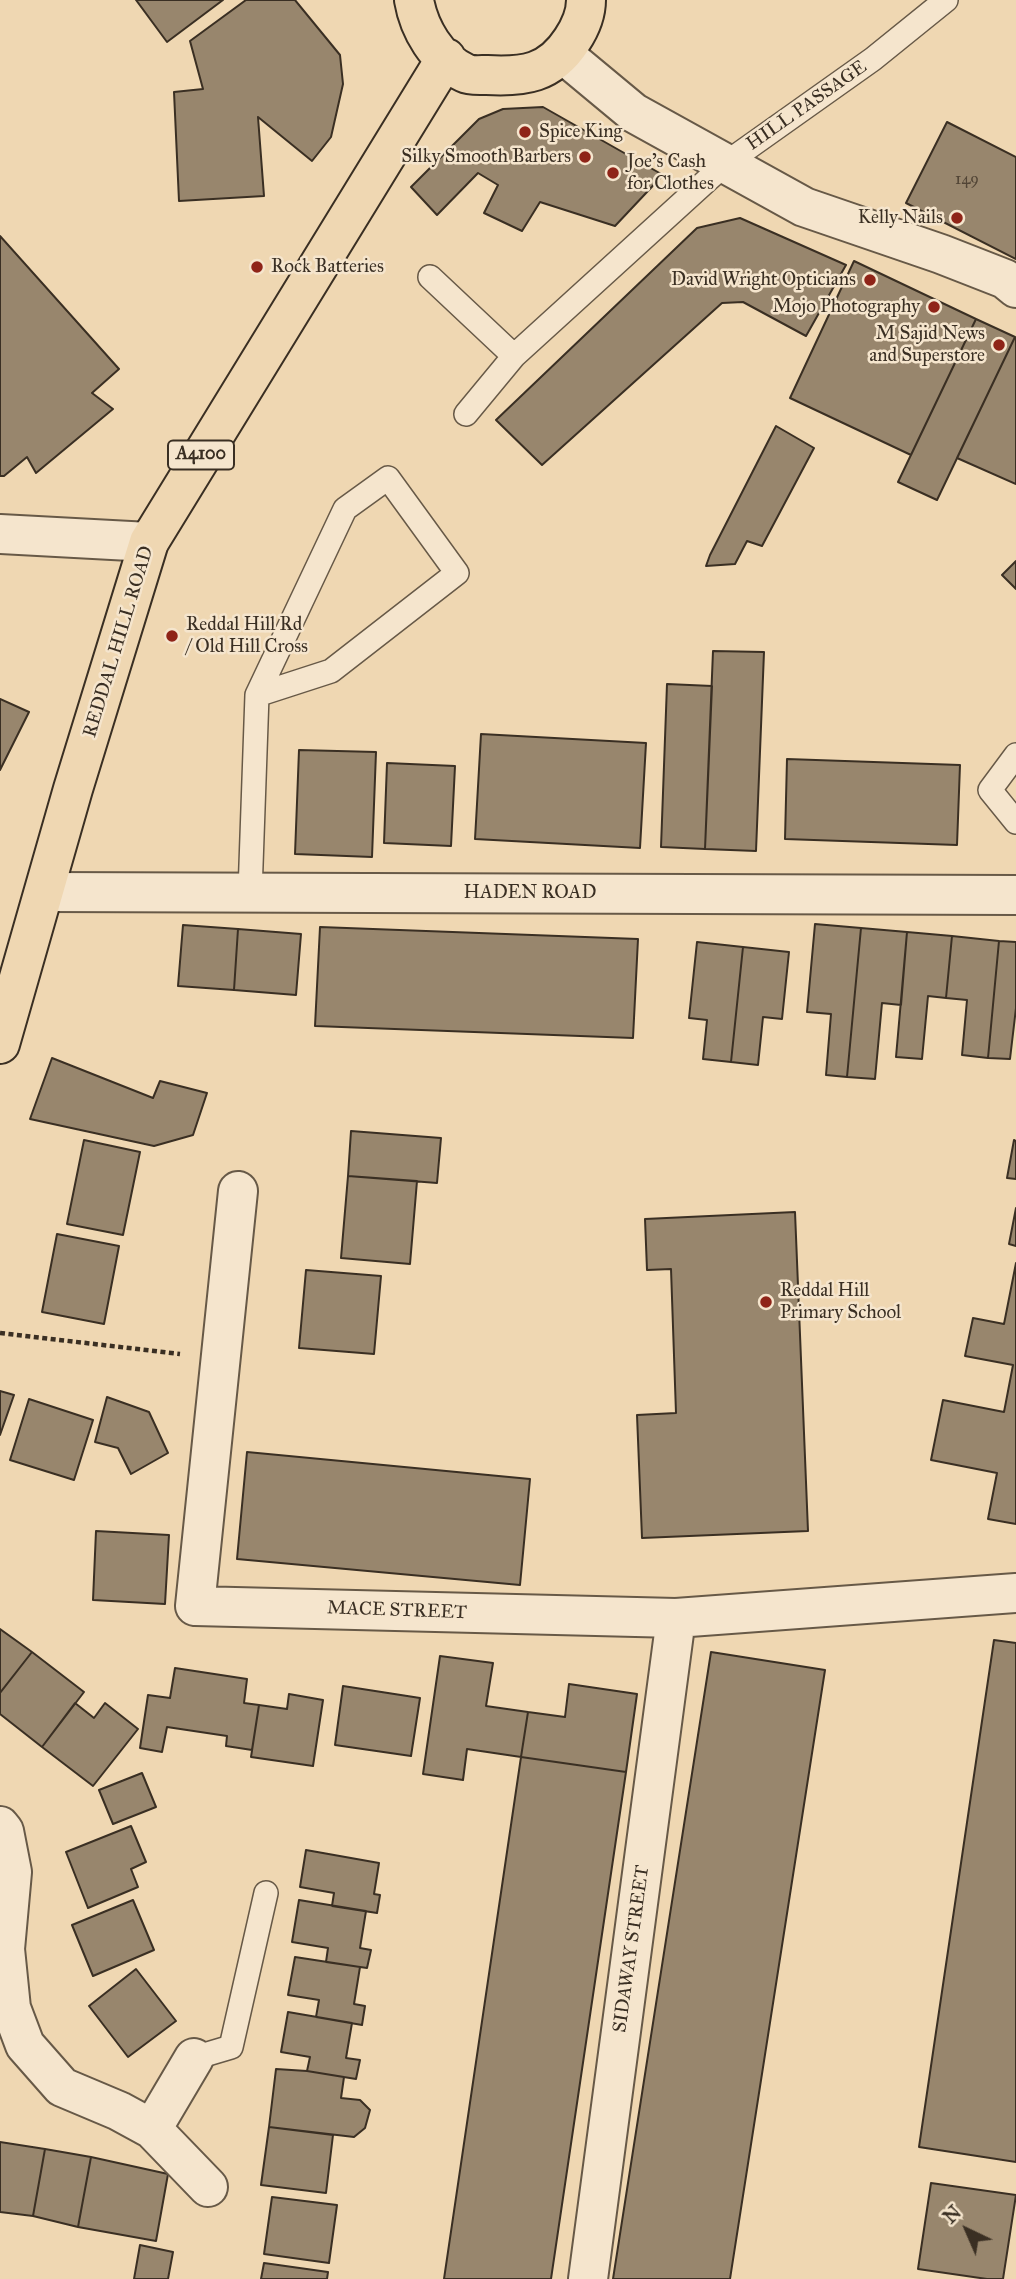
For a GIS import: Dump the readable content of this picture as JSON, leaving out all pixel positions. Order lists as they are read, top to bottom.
{
  "streets": {
    "main road": ["A4100", "REDDAL HILL ROAD"],
    "street": ["HADEN ROAD", "MACE STREET", "SIDAWAY STREET"],
    "lane": ["HILL PASSAGE"]
  },
  "crossings": [
    ["REDDAL HILL ROAD", "HADEN ROAD"],
    ["MACE STREET", "SIDAWAY STREET"]
  ],
  "places": [
    "Spice King",
    "Silky Smooth Barbers",
    "Joe's Cash for Clothes",
    "Kelly Nails",
    "Rock Batteries",
    "David Wright Opticians",
    "Mojo Photography",
    "M Sajid News and Superstore",
    "Reddal Hill Rd / Old Hill Cross",
    "Reddal Hill Primary School"
  ],
  "house_numbers": ["149"],
  "north": "top left"
}
